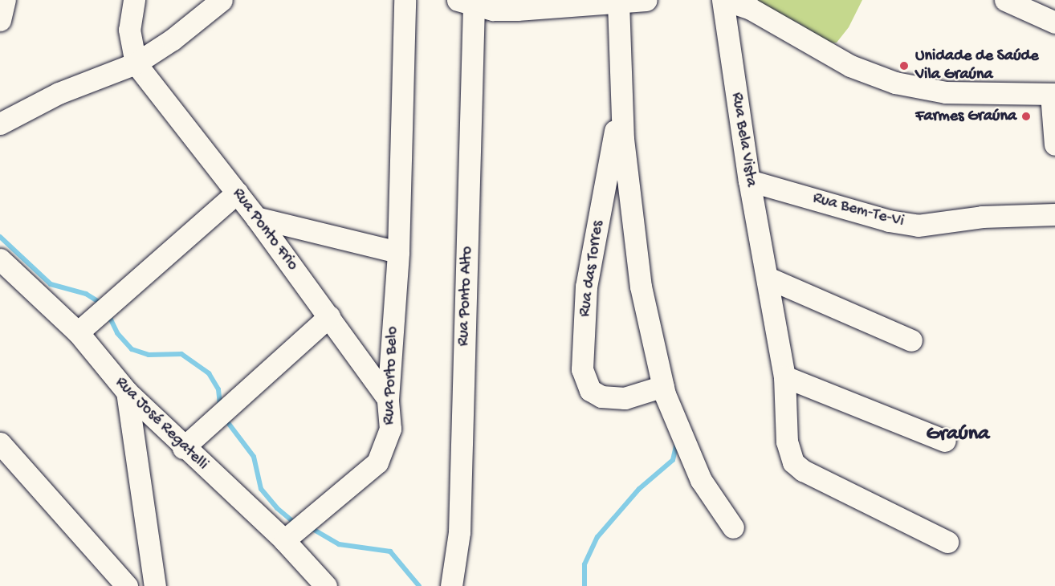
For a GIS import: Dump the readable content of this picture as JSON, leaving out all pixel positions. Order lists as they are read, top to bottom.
{
  "streets": {
    "street": [
      "Rua Bela Vista",
      "Rua Bem-Te-Vi",
      "Rua Ponto Frio",
      "Rua das Torres",
      "Rua Ponto Alto",
      "Rua Porto Belo",
      "Rua José Regatelli"
    ]
  },
  "crossings": [
    ["Rua Bela Vista", "Rua Bem-Te-Vi"],
    ["Rua Ponto Frio", "Rua Porto Belo"],
    ["Rua Porto Belo", "Rua José Regatelli"]
  ],
  "districts": ["Graúna"],
  "places": ["Unidade de Saúde Vila Graúna", "Farmes Graúna"]
}
